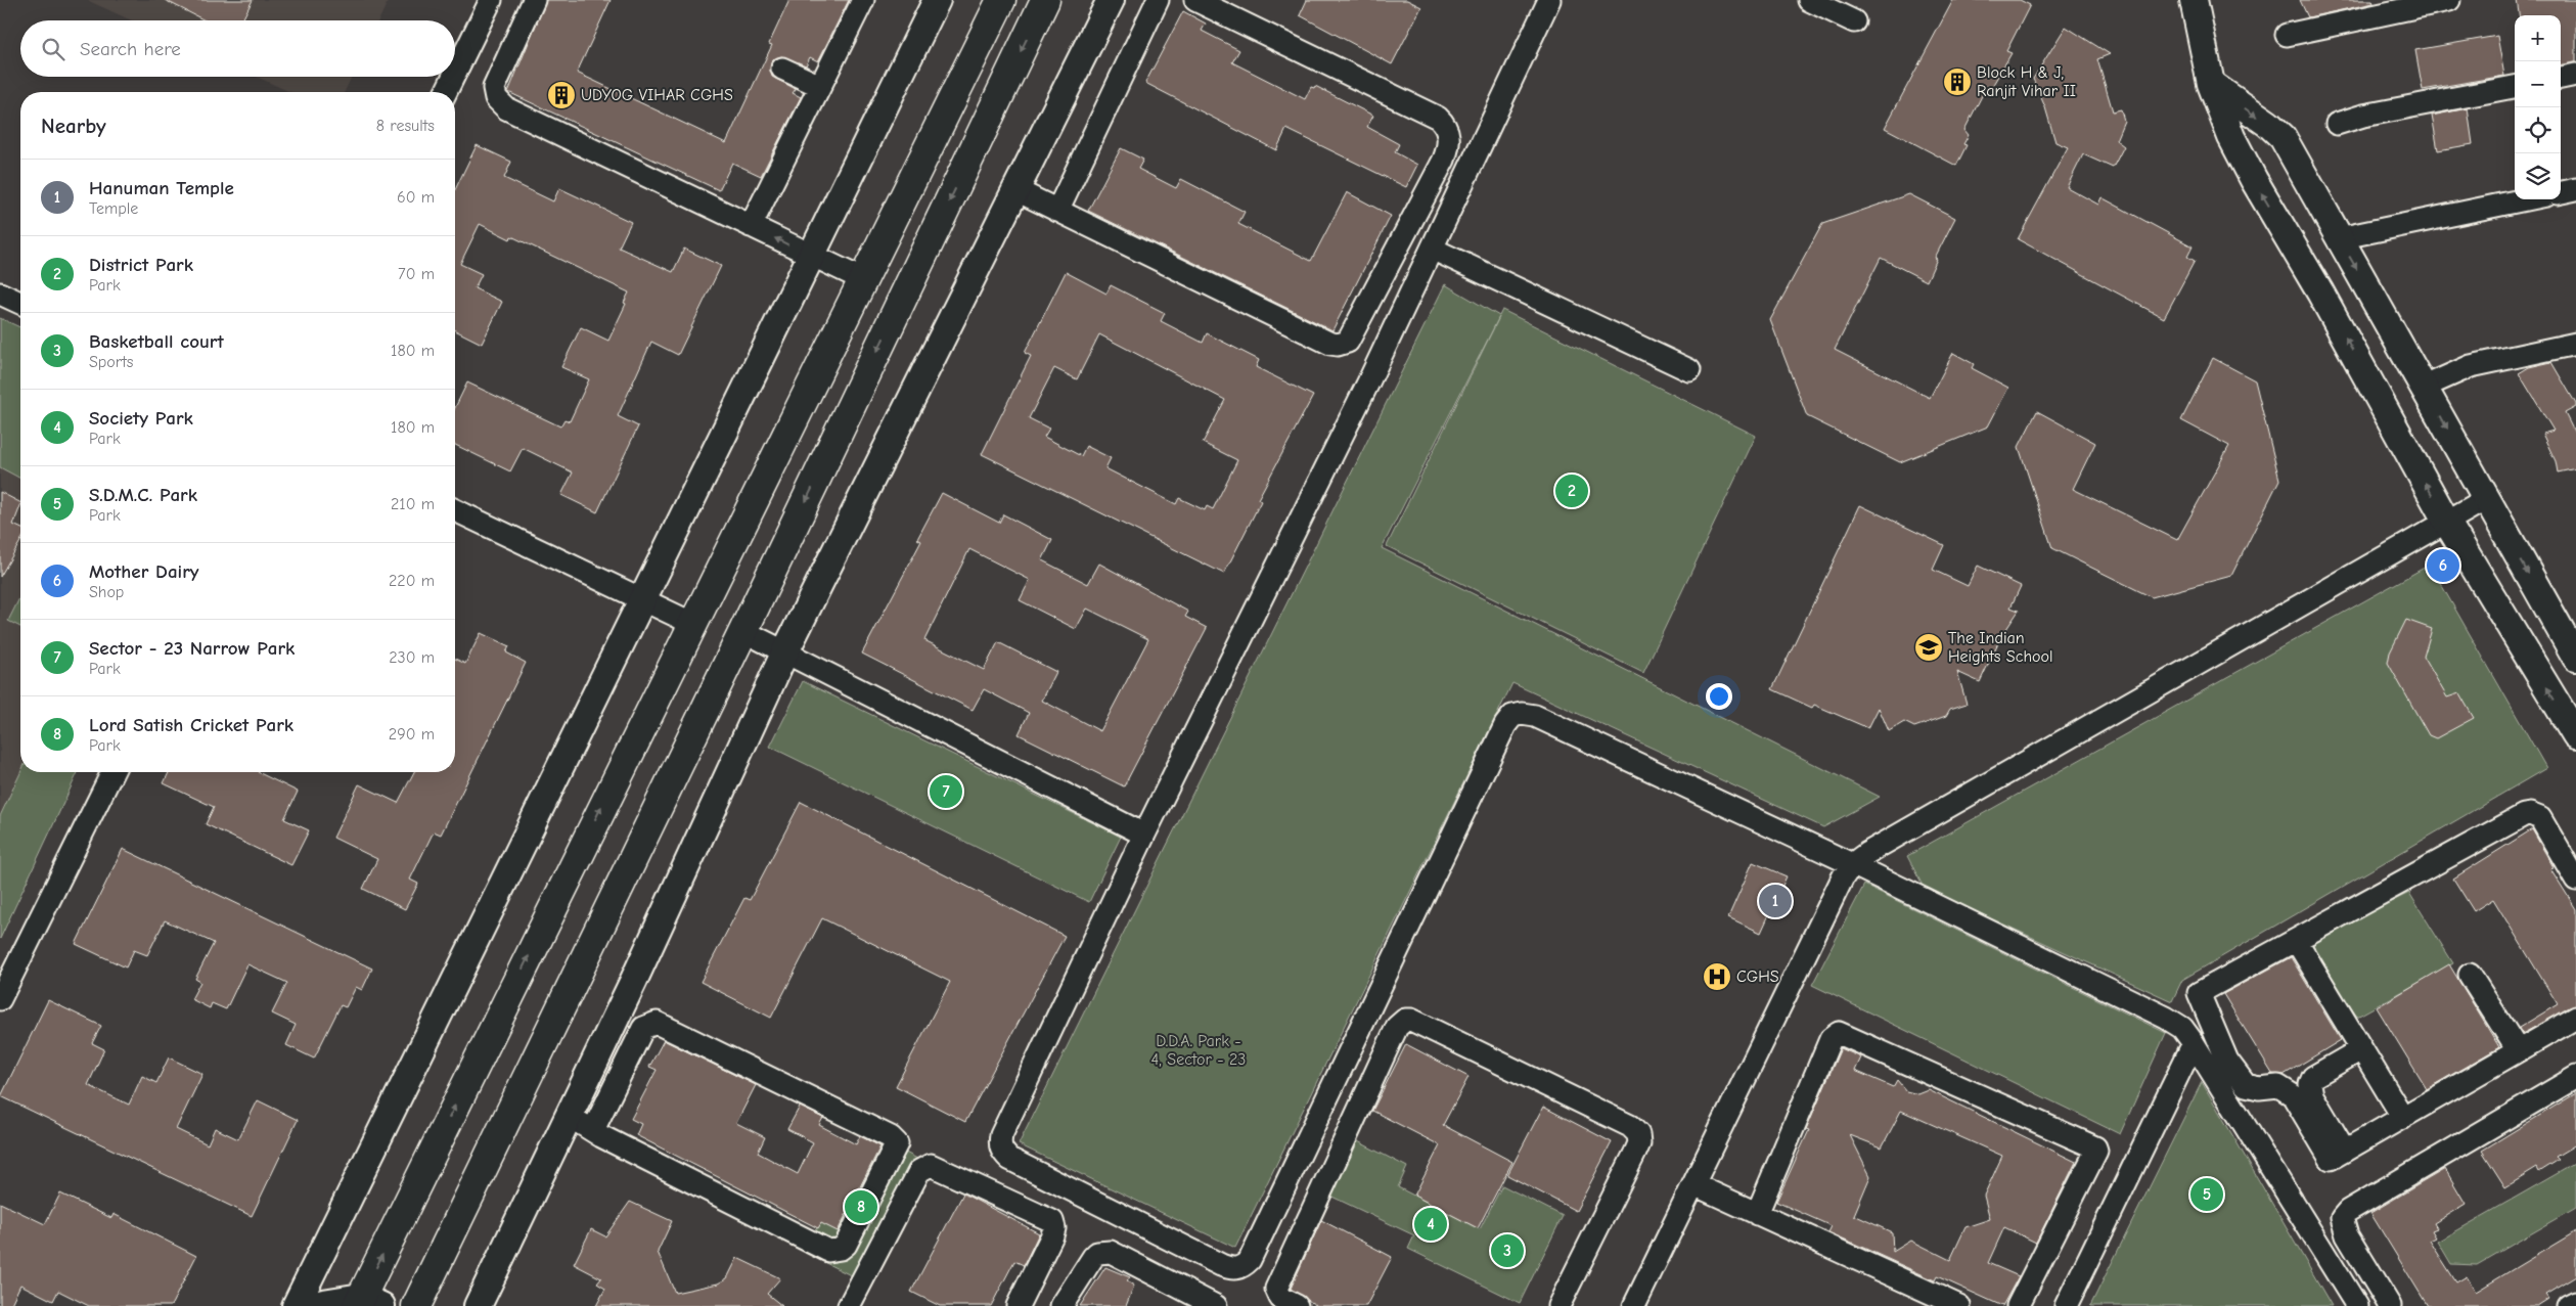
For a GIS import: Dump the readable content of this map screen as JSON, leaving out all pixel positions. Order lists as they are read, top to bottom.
{
  "parks": ["D.D.A. Park - 4, Sector - 23"],
  "places": {
    "building": ["Block H & J, Ranjit Vihar II", "UDYOG VIHAR CGHS"],
    "school or university": ["The Indian Heights School"],
    "hospital": ["CGHS"]
  },
  "page": {
    "map_buttons": ["+", "−"],
    "search": "Search here",
    "heading": ["Nearby", "8 results"],
    "list": [
      {
        "mark": "1",
        "name": "Hanuman Temple",
        "note": "Temple",
        "value": "60 m"
      },
      {
        "mark": "2",
        "name": "District Park",
        "note": "Park",
        "value": "70 m"
      },
      {
        "mark": "3",
        "name": "Basketball court",
        "note": "Sports",
        "value": "180 m"
      },
      {
        "mark": "4",
        "name": "Society Park",
        "note": "Park",
        "value": "180 m"
      },
      {
        "mark": "5",
        "name": "S.D.M.C. Park",
        "note": "Park",
        "value": "210 m"
      },
      {
        "mark": "6",
        "name": "Mother Dairy",
        "note": "Shop",
        "value": "220 m"
      },
      {
        "mark": "7",
        "name": "Sector - 23 Narrow Park",
        "note": "Park",
        "value": "230 m"
      },
      {
        "mark": "8",
        "name": "Lord Satish Cricket Park",
        "note": "Park",
        "value": "290 m"
      }
    ],
    "pins": [
      "2",
      "6",
      "7",
      "1",
      "5",
      "8",
      "4",
      "3"
    ]
  }
}
